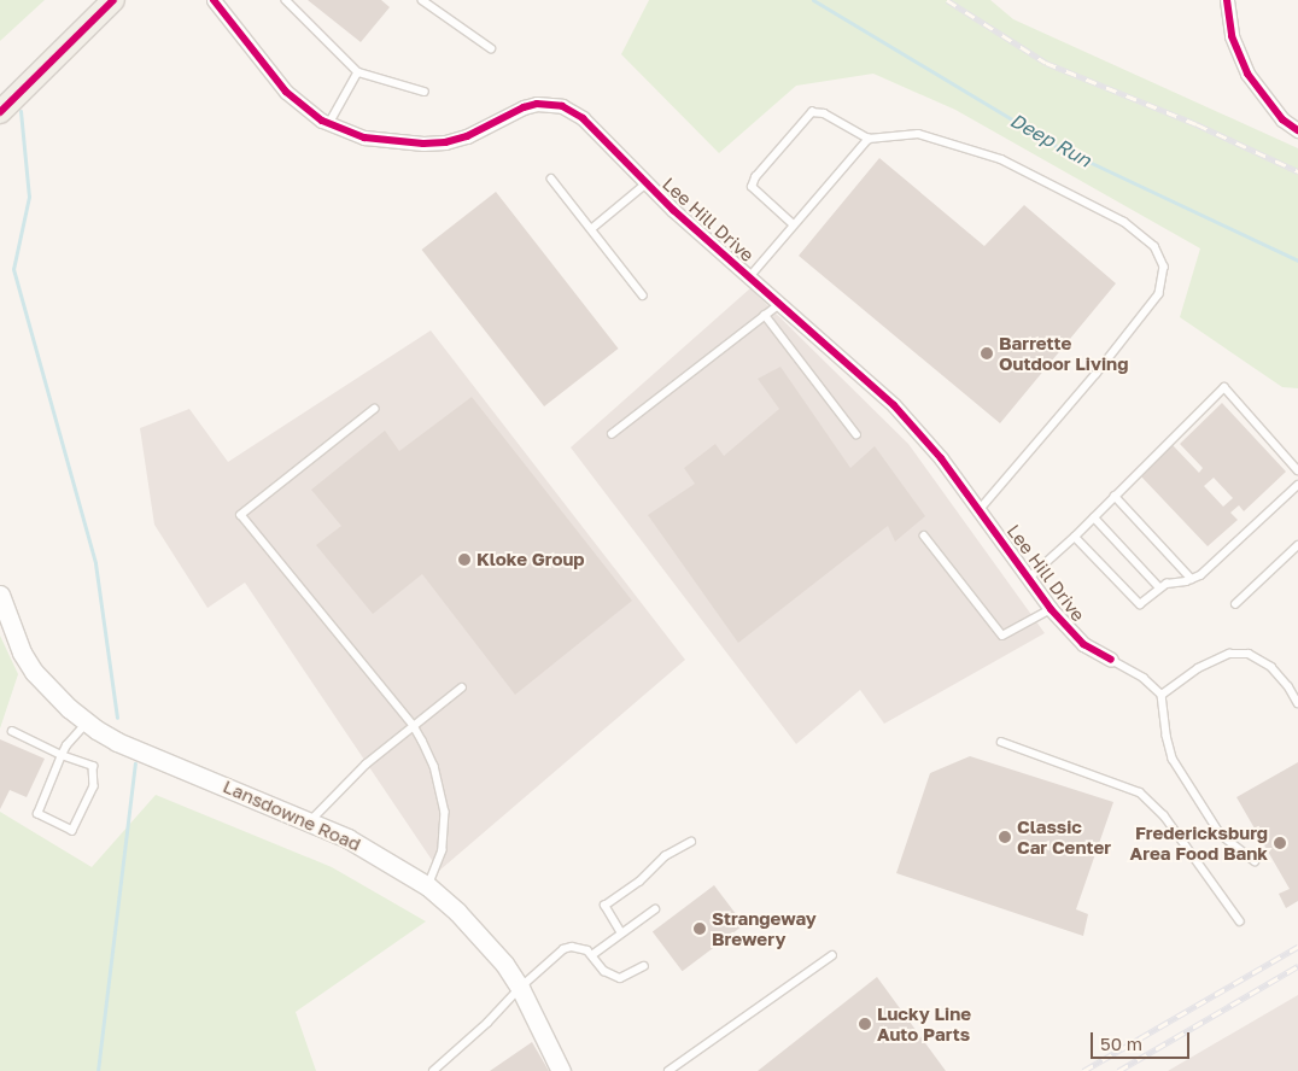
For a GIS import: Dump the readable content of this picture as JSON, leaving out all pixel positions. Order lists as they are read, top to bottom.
{
  "streets": {
    "main road": ["Lansdowne Road"],
    "street": ["Lee Hill Drive"]
  },
  "water": ["Deep Run"],
  "places": [
    "Barrette Outdoor Living",
    "Kloke Group",
    "Classic Car Center",
    "Fredericksburg Area Food Bank",
    "Strangeway Brewery",
    "Lucky Line Auto Parts"
  ],
  "scale_bar": "50 m"
}
